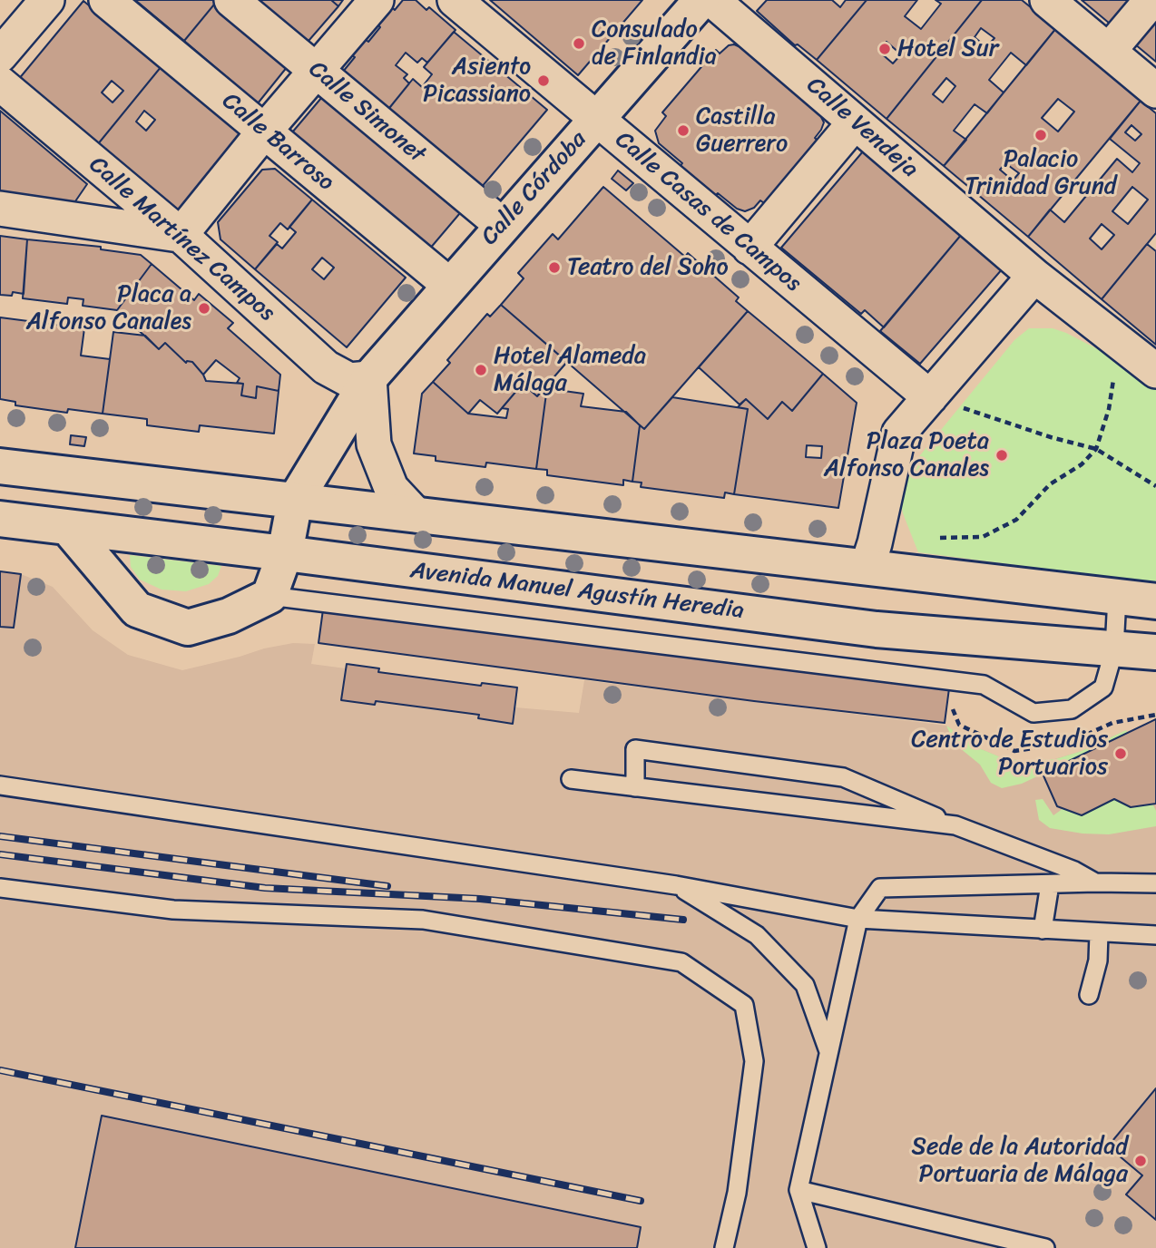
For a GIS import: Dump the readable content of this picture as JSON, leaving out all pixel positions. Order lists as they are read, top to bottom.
{
  "streets": {
    "main road": ["Calle Córdoba", "Avenida Manuel Agustín Heredia"],
    "street": [
      "Calle Simonet",
      "Calle Vendeja",
      "Calle Barroso",
      "Calle Casas de Campos",
      "Calle Martínez Campos"
    ]
  },
  "crossings": [
    ["Calle Simonet", "Calle Córdoba"],
    ["Calle Barroso", "Calle Córdoba"],
    ["Calle Córdoba", "Calle Casas de Campos"],
    ["Calle Córdoba", "Calle Martínez Campos"],
    ["Calle Córdoba", "Avenida Manuel Agustín Heredia"]
  ],
  "places": [
    "Consulado de Finlandia",
    "Hotel Sur",
    "Asiento Picassiano",
    "Castilla Guerrero",
    "Palacio Trinidad Grund",
    "Teatro del Soho",
    "Placa a Alfonso Canales",
    "Hotel Alameda Málaga",
    "Plaza Poeta Alfonso Canales",
    "Centro de Estudios Portuarios",
    "Sede de la Autoridad Portuaria de Málaga"
  ]
}
